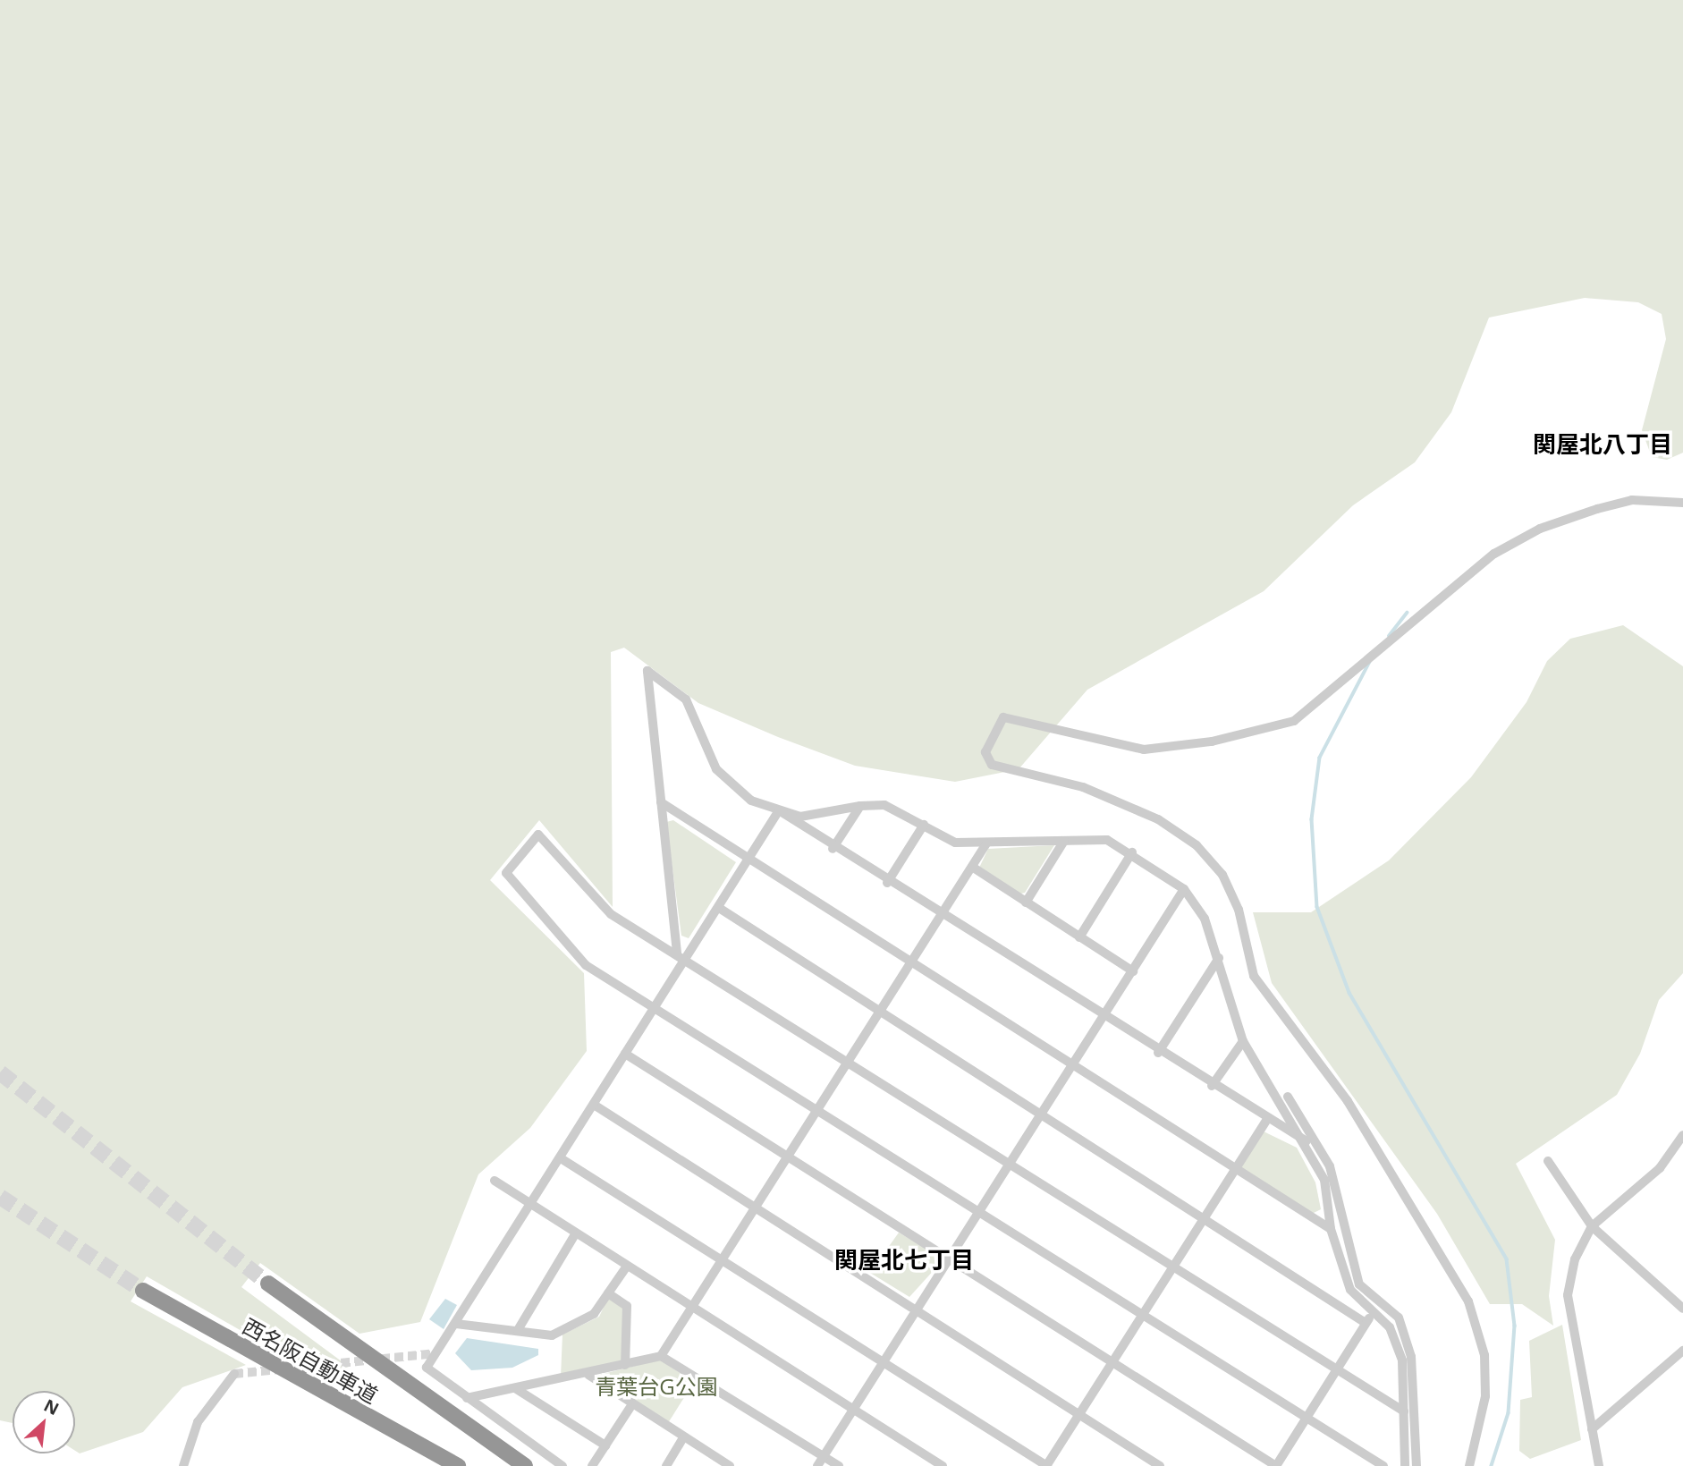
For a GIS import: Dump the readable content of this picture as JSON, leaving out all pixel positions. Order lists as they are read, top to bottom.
{
  "streets": {
    "highway": ["西名阪自動車道"]
  },
  "districts": ["関屋北八丁目", "関屋北七丁目"],
  "parks": ["青葉台G公園"],
  "north": "top right"
}
